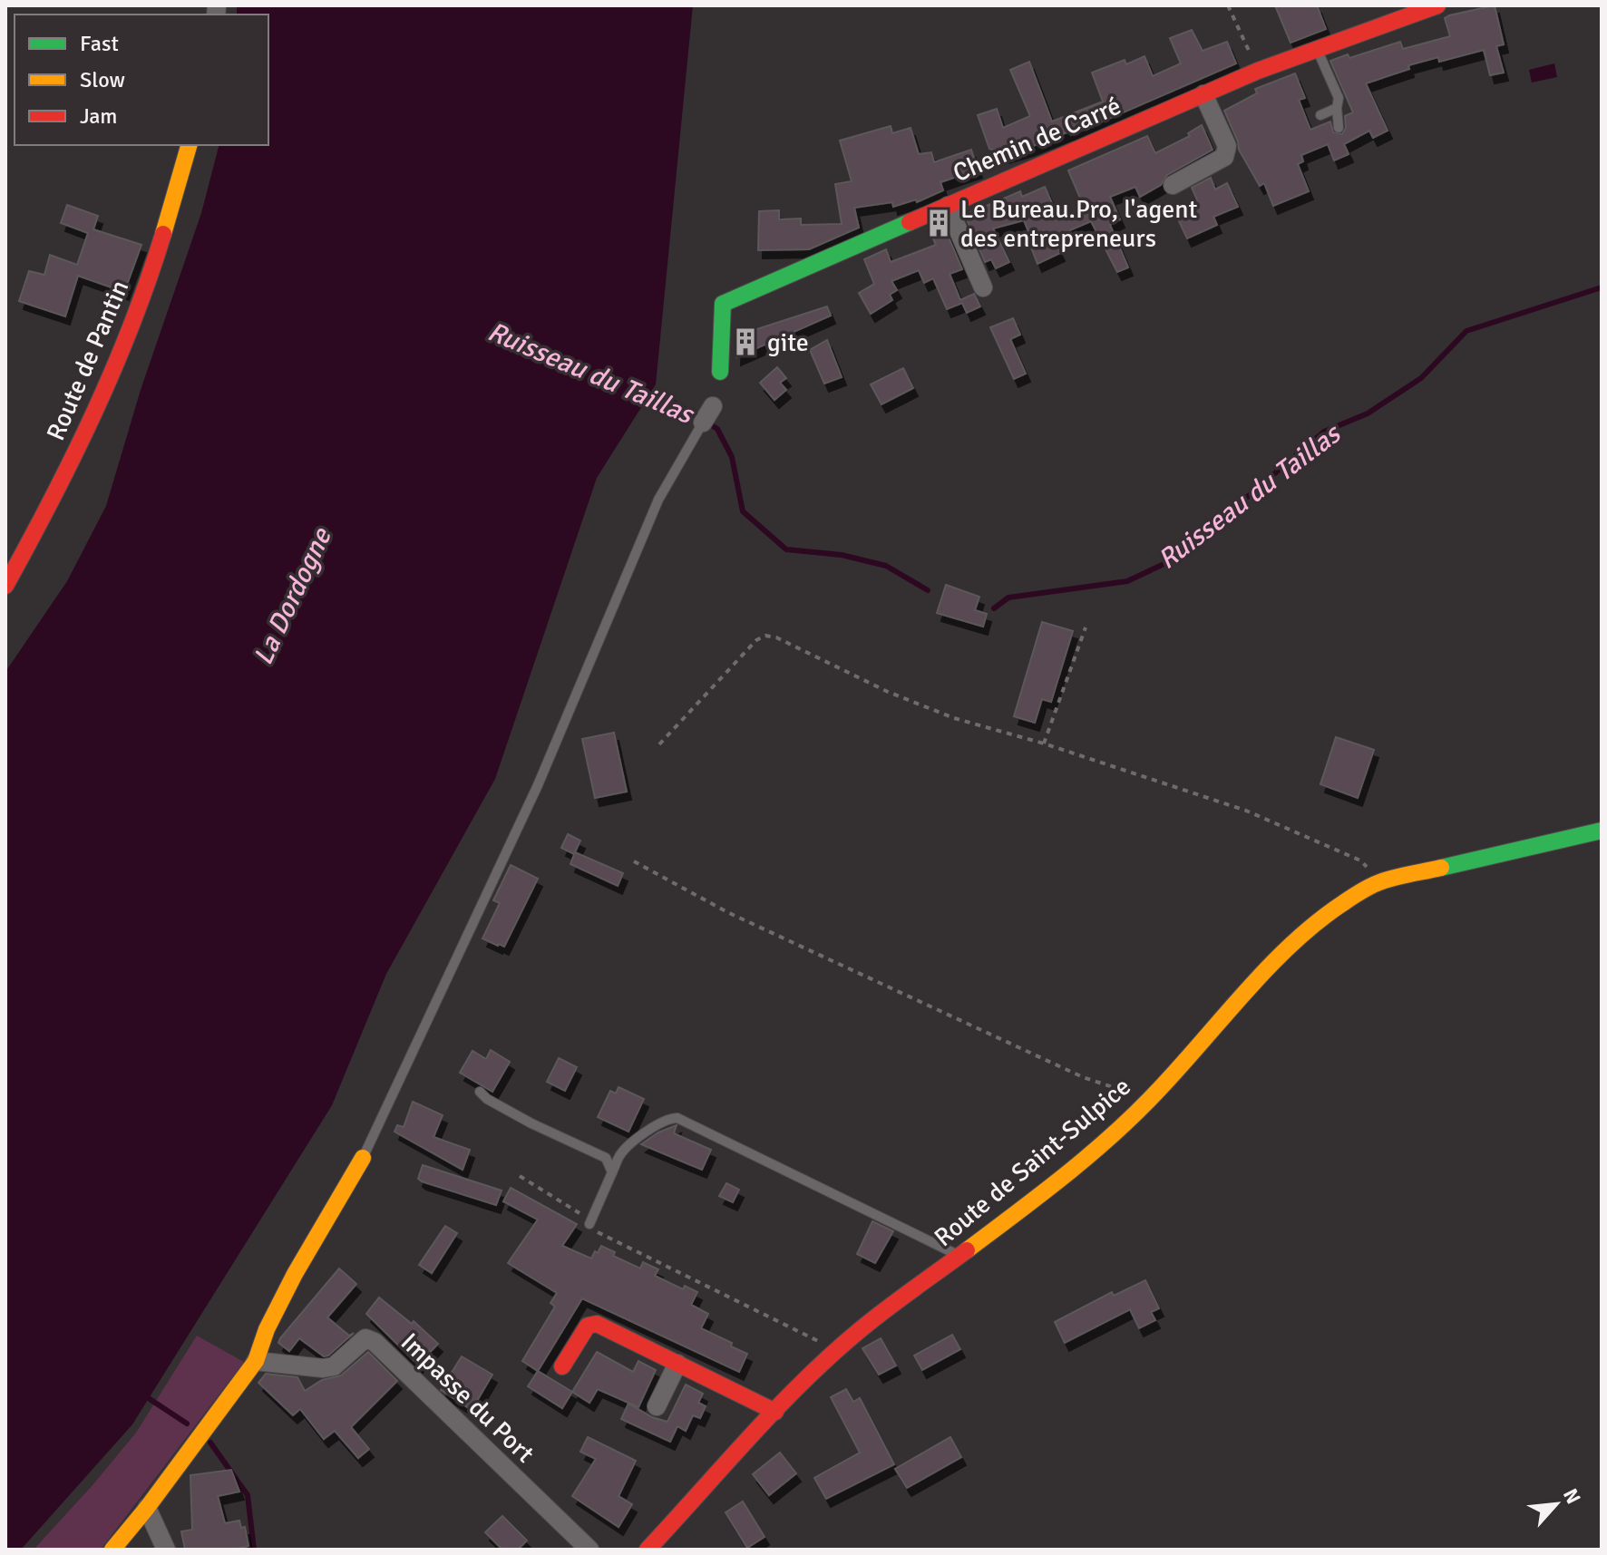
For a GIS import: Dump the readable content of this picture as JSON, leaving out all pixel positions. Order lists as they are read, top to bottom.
{
  "streets": {
    "street": [
      "Chemin de Carré",
      "Route de Pantin",
      "Route de Saint-Sulpice",
      "Impasse du Port"
    ]
  },
  "water": ["Ruisseau du Taillas", "La Dordogne"],
  "places": {
    "building": ["Le Bureau.Pro, l'agent des entrepreneurs", "gite"]
  },
  "legend": ["Fast", "Slow", "Jam"],
  "north": "top right"
}
